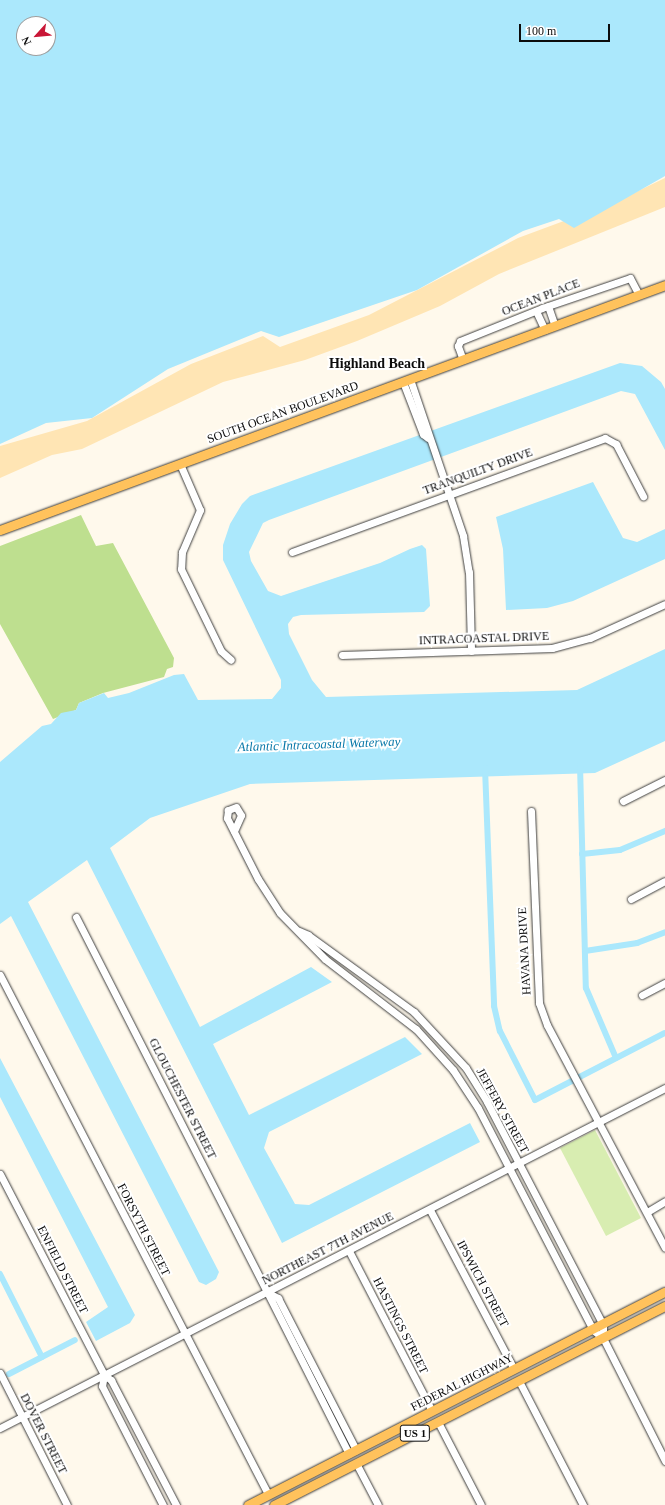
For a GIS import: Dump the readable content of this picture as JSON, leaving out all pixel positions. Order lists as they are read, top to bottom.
{
  "streets": {
    "main road": ["SOUTH OCEAN BOULEVARD", "FEDERAL HIGHWAY", "US 1"],
    "street": [
      "OCEAN PLACE",
      "TRANQUILTY DRIVE",
      "INTRACOASTAL DRIVE",
      "HAVANA DRIVE",
      "GLOUCHESTER STREET",
      "JEFFERY STREET",
      "FORSYTH STREET",
      "NORTHEAST 7TH AVENUE",
      "ENFIELD STREET",
      "IPSWICH STREET",
      "HASTINGS STREET",
      "DOVER STREET"
    ]
  },
  "crossings": [
    ["OCEAN PLACE", "SOUTH OCEAN BOULEVARD"],
    ["HAVANA DRIVE", "NORTHEAST 7TH AVENUE"],
    ["GLOUCHESTER STREET", "NORTHEAST 7TH AVENUE"],
    ["GLOUCHESTER STREET", "FEDERAL HIGHWAY"],
    ["JEFFERY STREET", "NORTHEAST 7TH AVENUE"],
    ["JEFFERY STREET", "FEDERAL HIGHWAY"],
    ["FORSYTH STREET", "NORTHEAST 7TH AVENUE"],
    ["FORSYTH STREET", "FEDERAL HIGHWAY"],
    ["NORTHEAST 7TH AVENUE", "ENFIELD STREET"],
    ["NORTHEAST 7TH AVENUE", "IPSWICH STREET"],
    ["NORTHEAST 7TH AVENUE", "HASTINGS STREET"],
    ["NORTHEAST 7TH AVENUE", "DOVER STREET"],
    ["IPSWICH STREET", "FEDERAL HIGHWAY"],
    ["HASTINGS STREET", "FEDERAL HIGHWAY"]
  ],
  "districts": ["Highland Beach"],
  "water": ["Atlantic Intracoastal Waterway"],
  "scale_bar": "100 m",
  "north": "bottom left"
}
